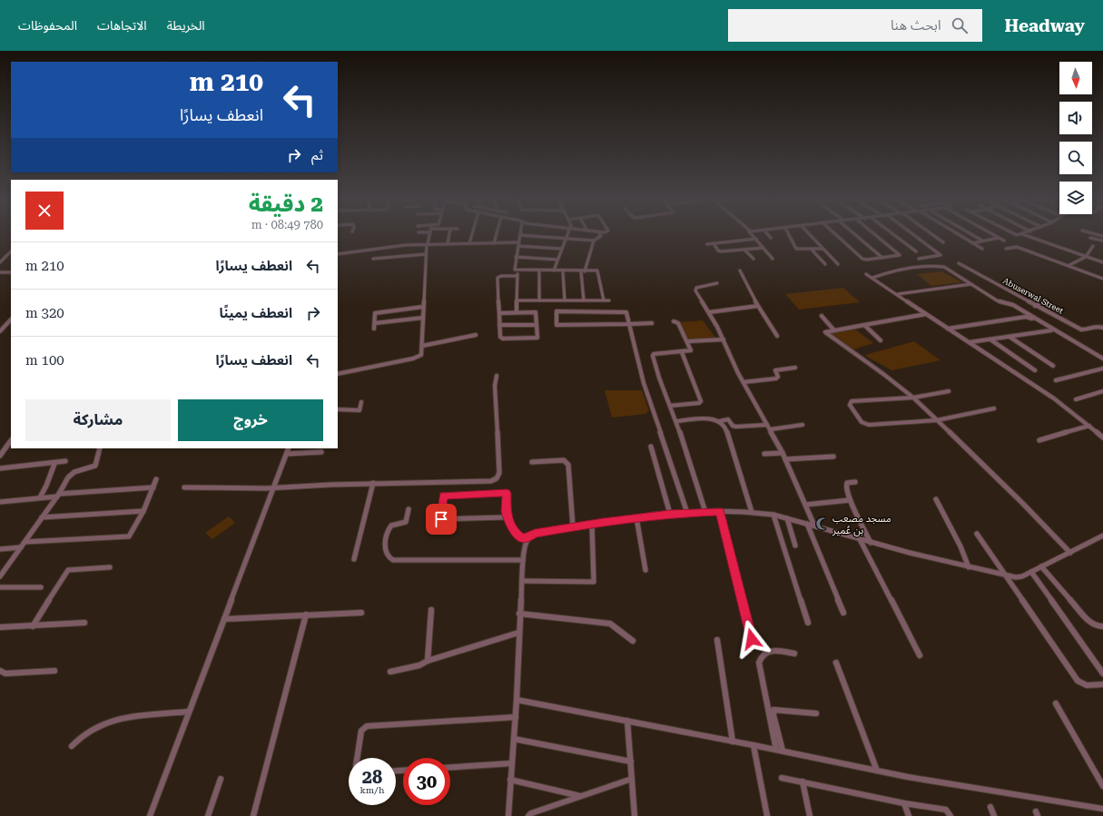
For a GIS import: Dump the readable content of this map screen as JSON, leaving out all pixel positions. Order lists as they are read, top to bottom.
{
  "streets": {
    "street": ["Abuserwal Street"]
  },
  "places": {
    "mosque": ["مسجد مصعب بن عُمير"]
  },
  "north": "bottom",
  "page": {
    "header": "Headway",
    "search": "ابحث هنا",
    "nav": ["الخريطة", "الاتجاهات", "المحفوظات"],
    "turn": ["210 m", "انعطف يسارًا"],
    "then": "ثم",
    "heading": ["2 دقيقة", "780 m · 08:49"],
    "list": [
      {
        "name": "انعطف يسارًا",
        "value": "210 m"
      },
      {
        "name": "انعطف يمينًا",
        "value": "320 m"
      },
      {
        "name": "انعطف يسارًا",
        "value": "100 m"
      }
    ],
    "buttons": ["خروج", "مشاركة"],
    "speed": "28 km/h",
    "limit": "30"
  }
}
